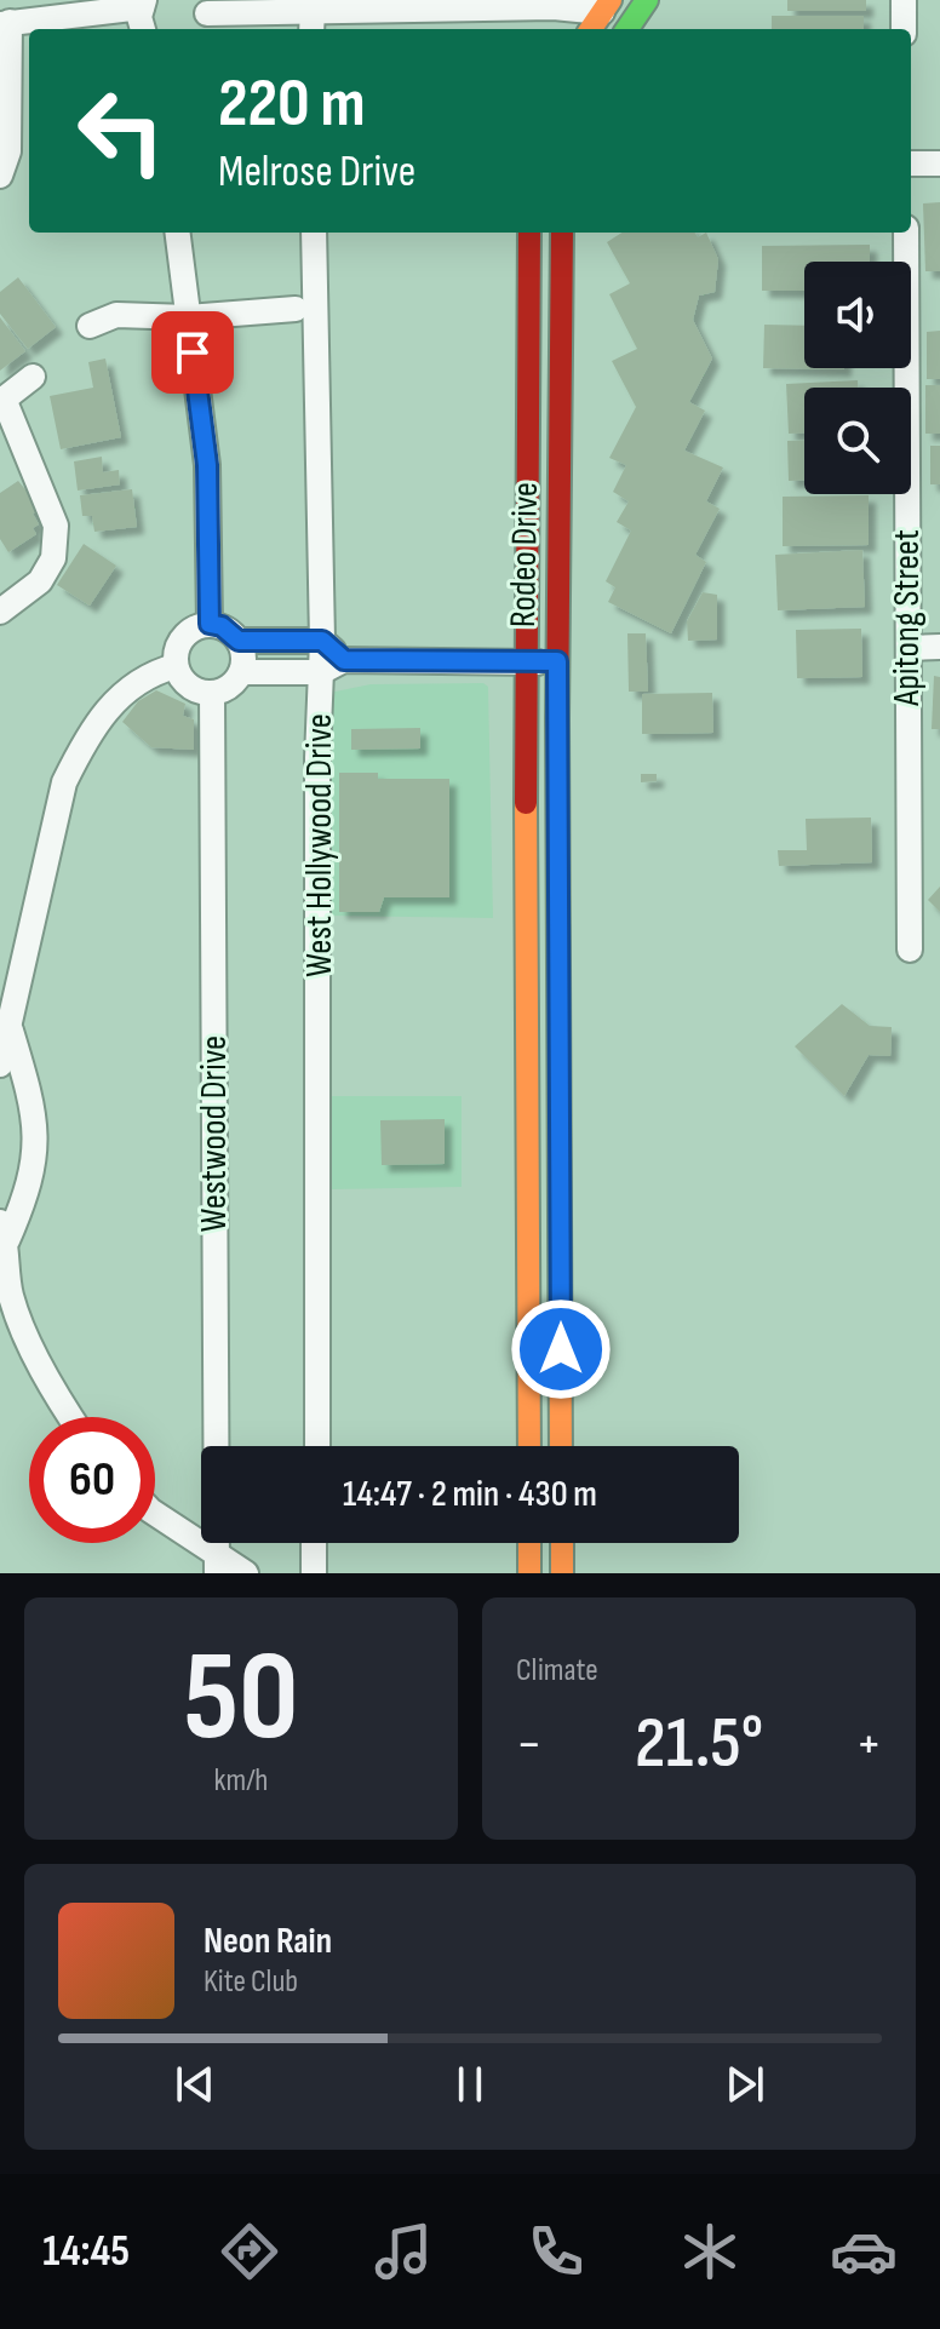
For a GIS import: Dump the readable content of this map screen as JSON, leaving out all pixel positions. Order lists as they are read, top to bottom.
{
  "streets": {
    "main road": ["Rodeo Drive"],
    "street": ["Apitong Street", "West Hollywood Drive", "Westwood Drive"]
  },
  "page": {
    "turn": ["220 m", "Melrose Drive"],
    "limit": "60",
    "trip": "14:47 · 2 min · 430 m",
    "tile": [
      ["50", "km/h"],
      "Climate"
    ],
    "heat": ["−", "21.5°", "+"],
    "song": ["Neon Rain", "Kite Club"],
    "tabs": "14:45"
  }
}
